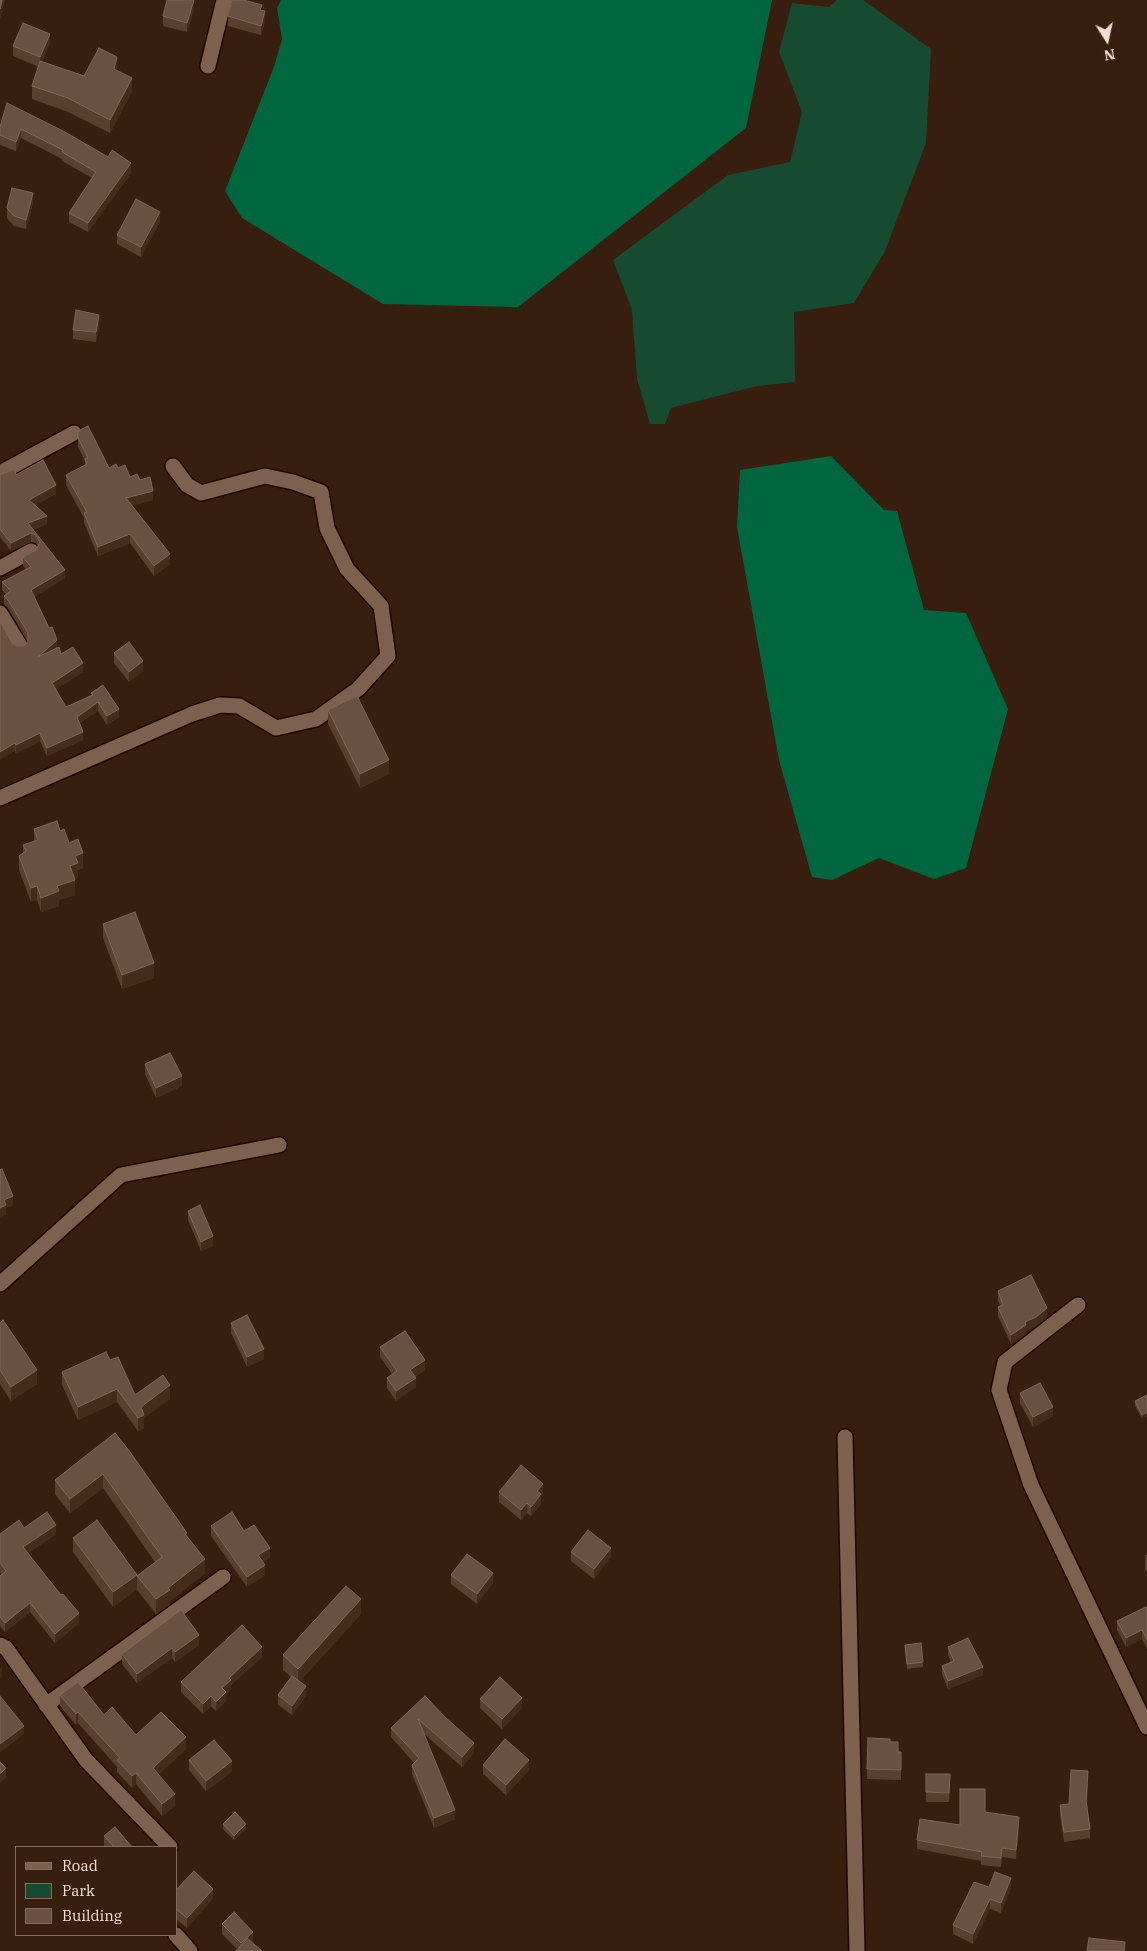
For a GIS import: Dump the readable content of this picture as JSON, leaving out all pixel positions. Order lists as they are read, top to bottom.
{
  "legend": ["Road", "Park", "Building"],
  "north": "bottom"
}
